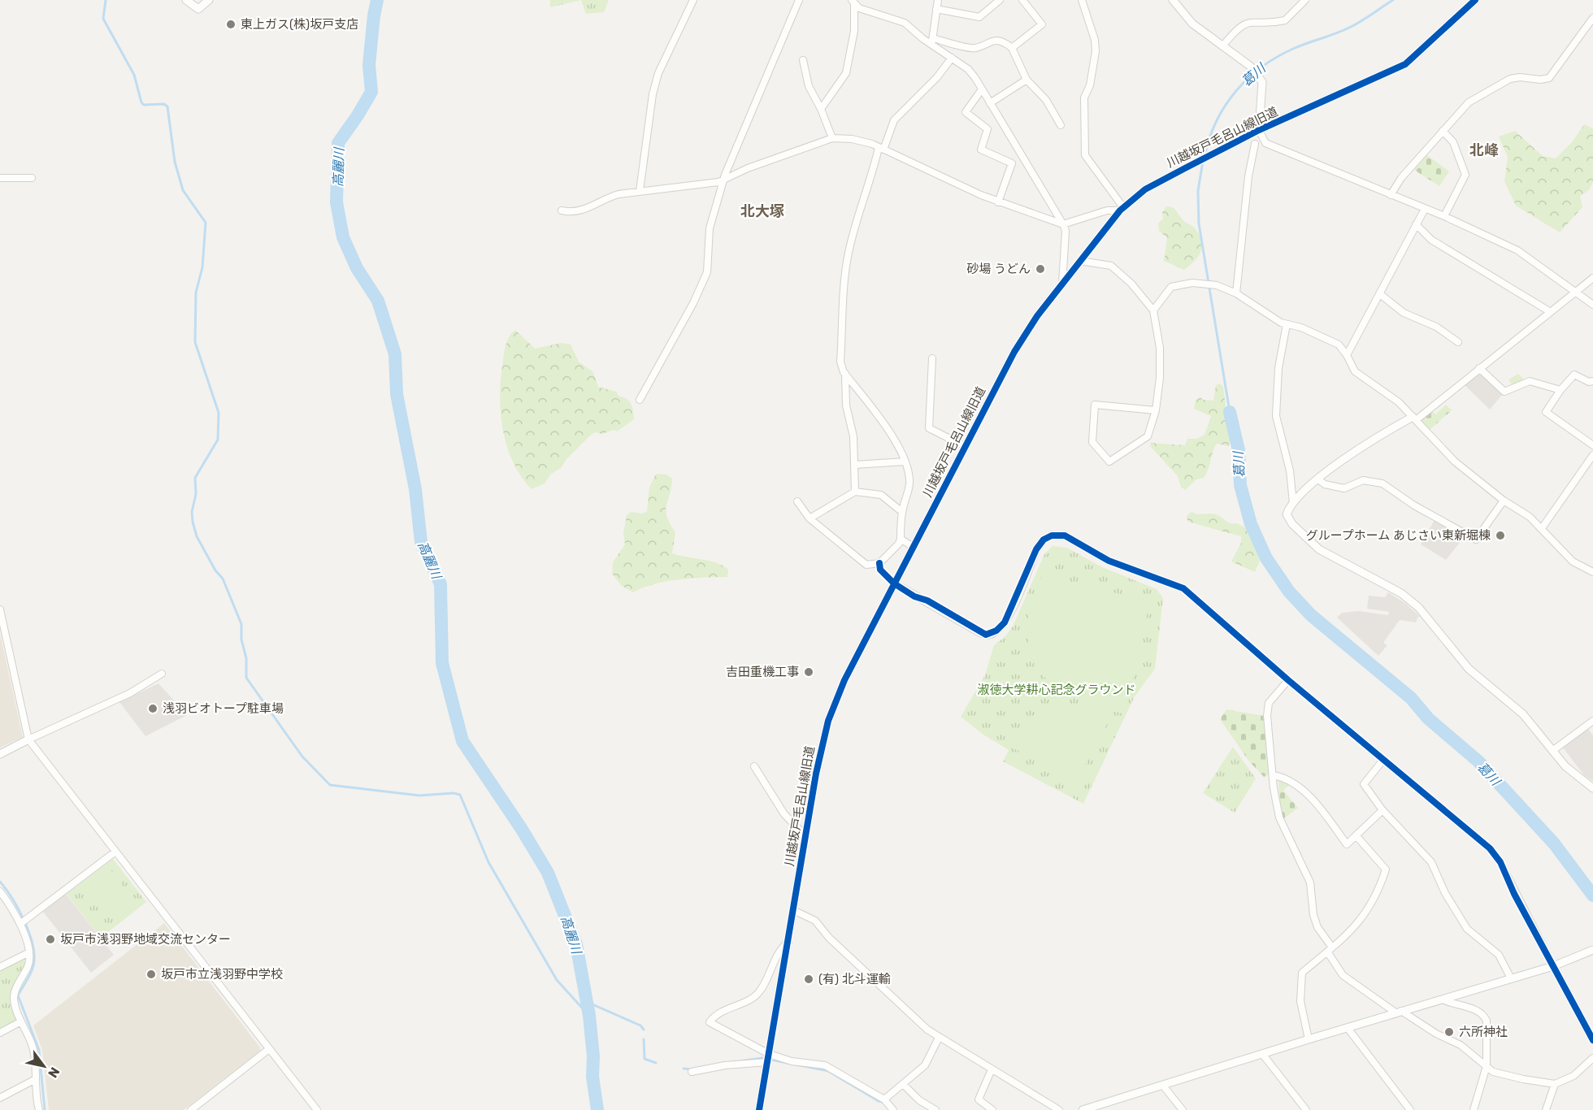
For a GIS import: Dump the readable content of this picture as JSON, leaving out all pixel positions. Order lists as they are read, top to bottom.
{
  "streets": {
    "street": ["川越坂戸毛呂山線旧道"]
  },
  "districts": ["北峰", "北大塚"],
  "water": ["葛川", "高麗川"],
  "parks": ["淑徳大学耕心記念グラウンド"],
  "places": [
    "東上ガス(株)坂戸支店",
    "砂場 うどん",
    "グループホーム あじさい東新堀棟",
    "吉田重機工事",
    "浅羽ビオトープ駐車場",
    "坂戸市浅羽野地域交流センター",
    "坂戸市立浅羽野中学校",
    "(有) 北斗運輸",
    "六所神社"
  ],
  "north": "bottom right"
}
